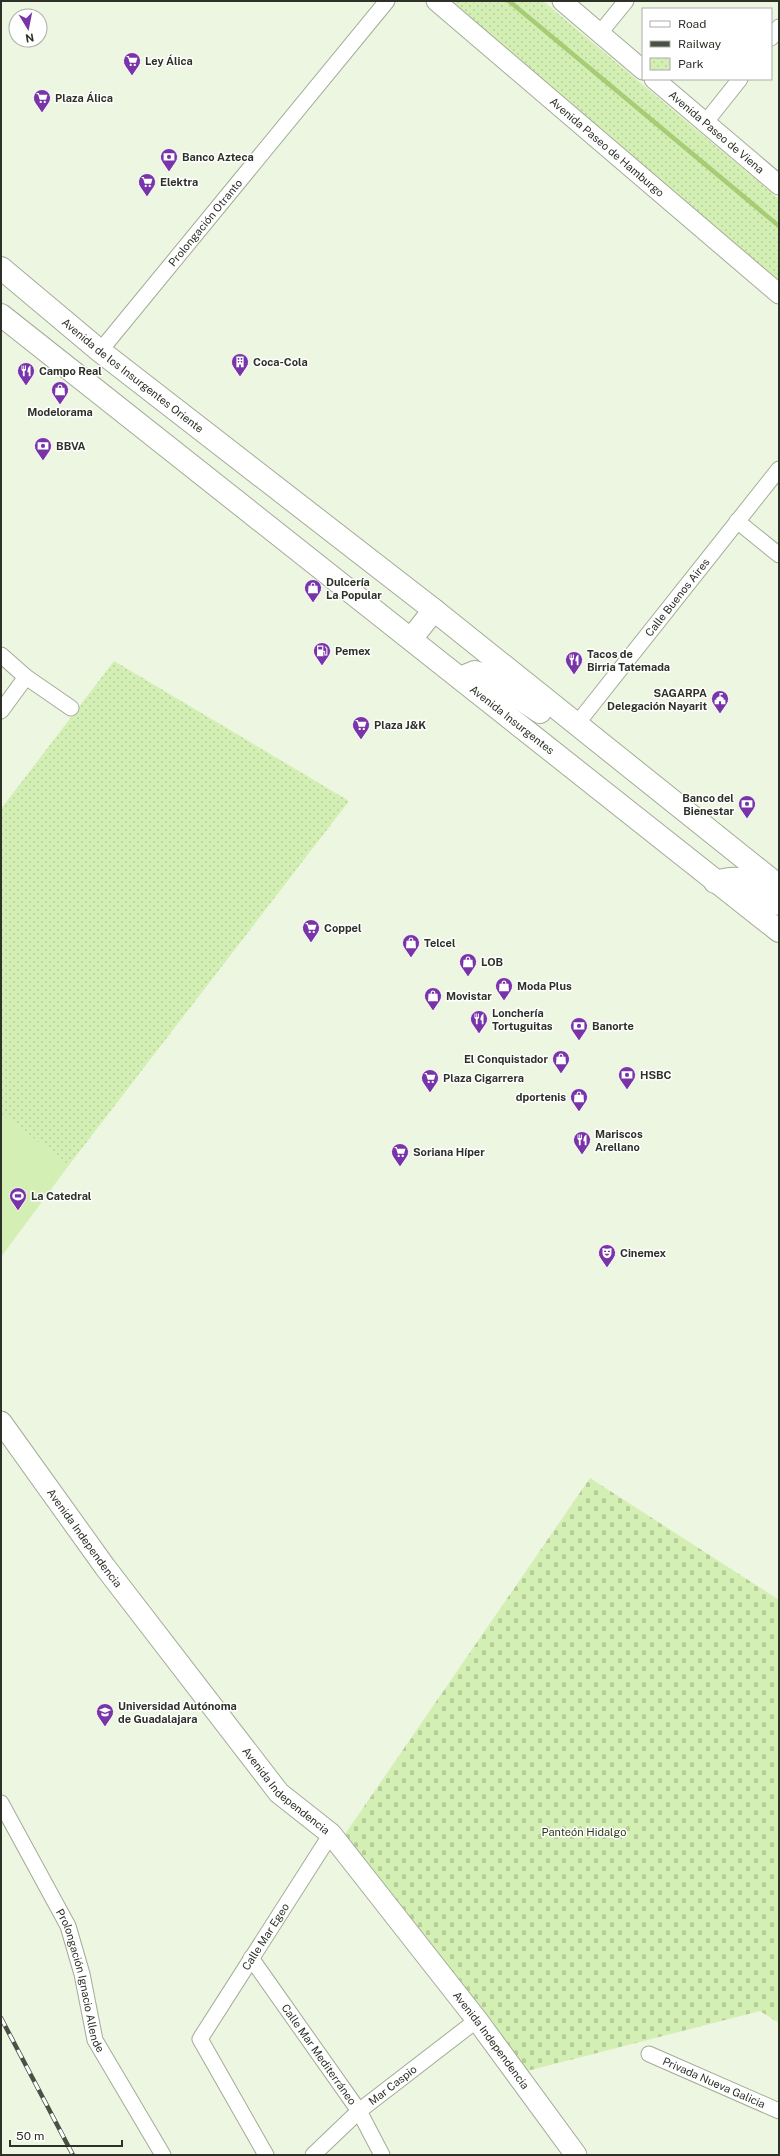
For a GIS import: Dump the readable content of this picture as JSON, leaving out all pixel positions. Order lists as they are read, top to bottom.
{
  "streets": {
    "highway": ["Avenida de los Insurgentes Oriente", "Avenida Insurgentes"],
    "main road": ["Avenida Independencia"],
    "street": [
      "Avenida Paseo de Viena",
      "Avenida Paseo de Hamburgo",
      "Prolongación Otranto",
      "Calle Buenos Aires",
      "Calle Mar Egeo",
      "Prolongación Ignacio Allende",
      "Calle Mar Mediterráneo",
      "Privada Nueva Galicia",
      "Mar Caspio"
    ]
  },
  "crossings": [
    ["Prolongación Otranto", "Avenida de los Insurgentes Oriente"],
    ["Avenida Independencia", "Calle Mar Egeo"],
    ["Avenida Independencia", "Mar Caspio"],
    ["Calle Mar Egeo", "Calle Mar Mediterráneo"],
    ["Calle Mar Mediterráneo", "Mar Caspio"]
  ],
  "parks": ["Panteón Hidalgo"],
  "places": {
    "supermarket": [
      "Ley Álica",
      "Plaza Álica",
      "Elektra",
      "Plaza J&K",
      "Coppel",
      "Plaza Cigarrera",
      "Soriana Híper"
    ],
    "bank": [
      "Banco Azteca",
      "BBVA",
      "Banco del Bienestar",
      "Banorte",
      "HSBC"
    ],
    "building": ["Coca-Cola"],
    "restaurant": [
      "Campo Real",
      "Tacos de Birria Tatemada",
      "Lonchería Tortuguitas",
      "Mariscos Arellano"
    ],
    "shop": [
      "Modelorama",
      "Dulcería La Popular",
      "Telcel",
      "LOB",
      "Moda Plus",
      "Movistar",
      "El Conquistador",
      "dportenis"
    ],
    "fuel station": ["Pemex"],
    "public building": ["SAGARPA Delegación Nayarit"],
    "sports": ["La Catedral"],
    "theatre": ["Cinemex"],
    "school or university": ["Universidad Autónoma de Guadalajara"]
  },
  "legend": ["Road", "Railway", "Park"],
  "scale_bar": "50 m",
  "north": "bottom"
}
